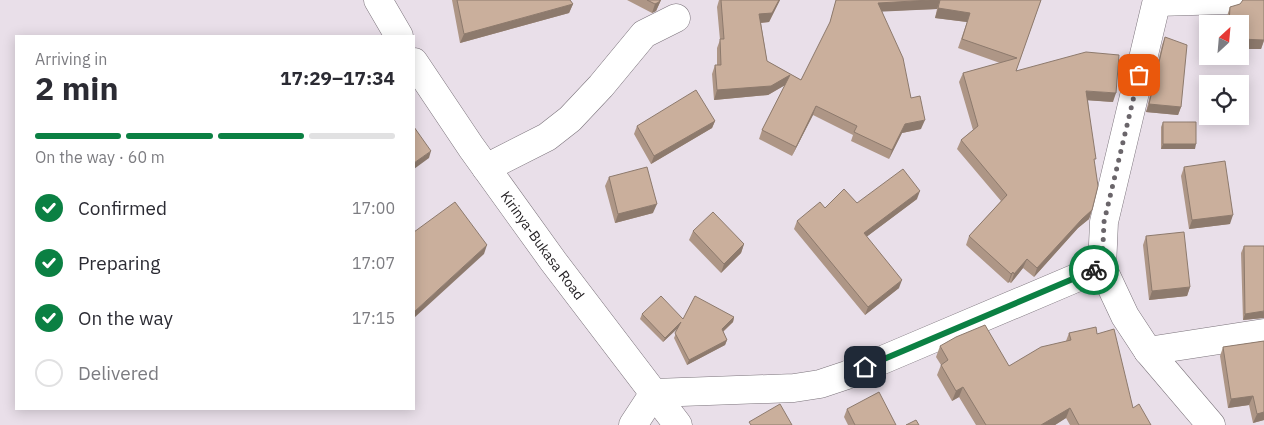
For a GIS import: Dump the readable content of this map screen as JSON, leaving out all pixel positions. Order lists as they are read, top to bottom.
{
  "streets": {
    "street": ["Kirinya-Bukasa Road"]
  },
  "north": "top right",
  "page": {
    "heading": ["2 min", "Arriving in", "17:29–17:34"],
    "bar": "On the way · 60 m",
    "list": [
      ["Confirmed", "17:00"],
      ["Preparing", "17:07"],
      ["On the way", "17:15"],
      "Delivered"
    ]
  }
}
